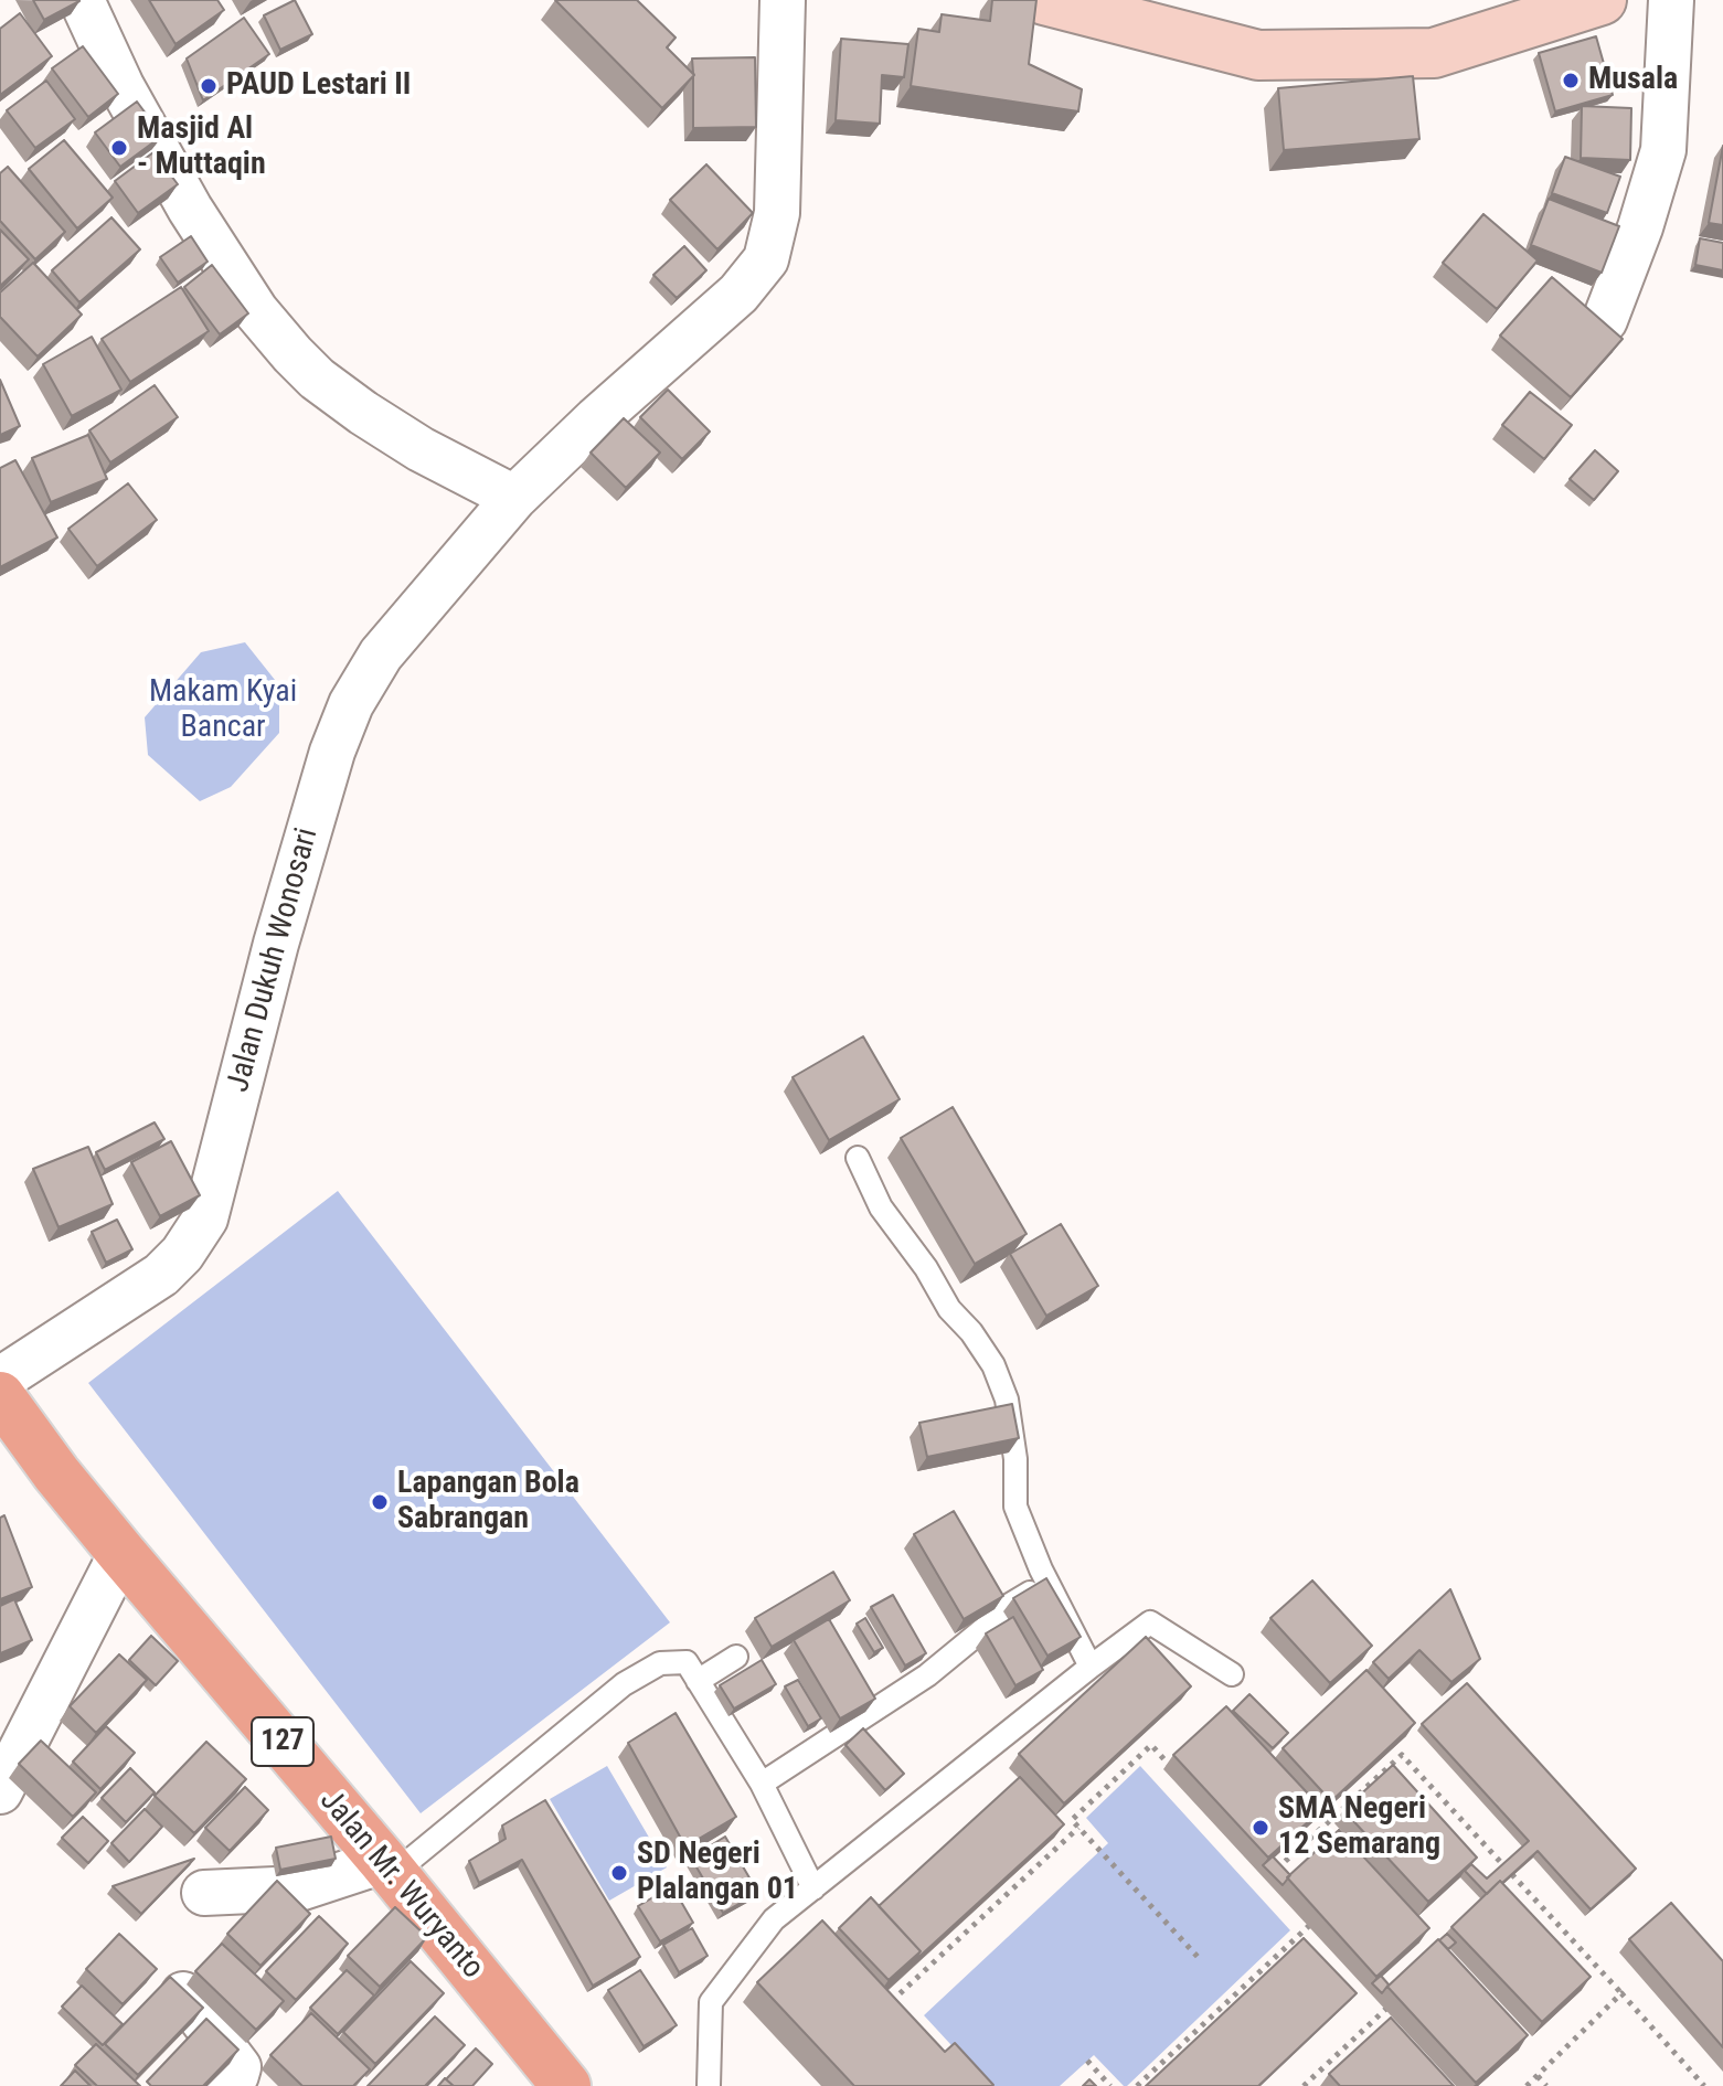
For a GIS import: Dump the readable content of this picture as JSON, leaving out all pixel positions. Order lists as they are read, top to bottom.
{
  "streets": {
    "main road": ["127", "Jalan Mr. Wuryanto"],
    "street": ["Jalan Dukuh Wonosari"]
  },
  "parks": ["Makam Kyai Bancar"],
  "places": [
    "Musala",
    "PAUD Lestari II",
    "Masjid Al - Muttaqin",
    "Lapangan Bola Sabrangan",
    "SMA Negeri 12 Semarang",
    "SD Negeri Plalangan 01"
  ]
}
